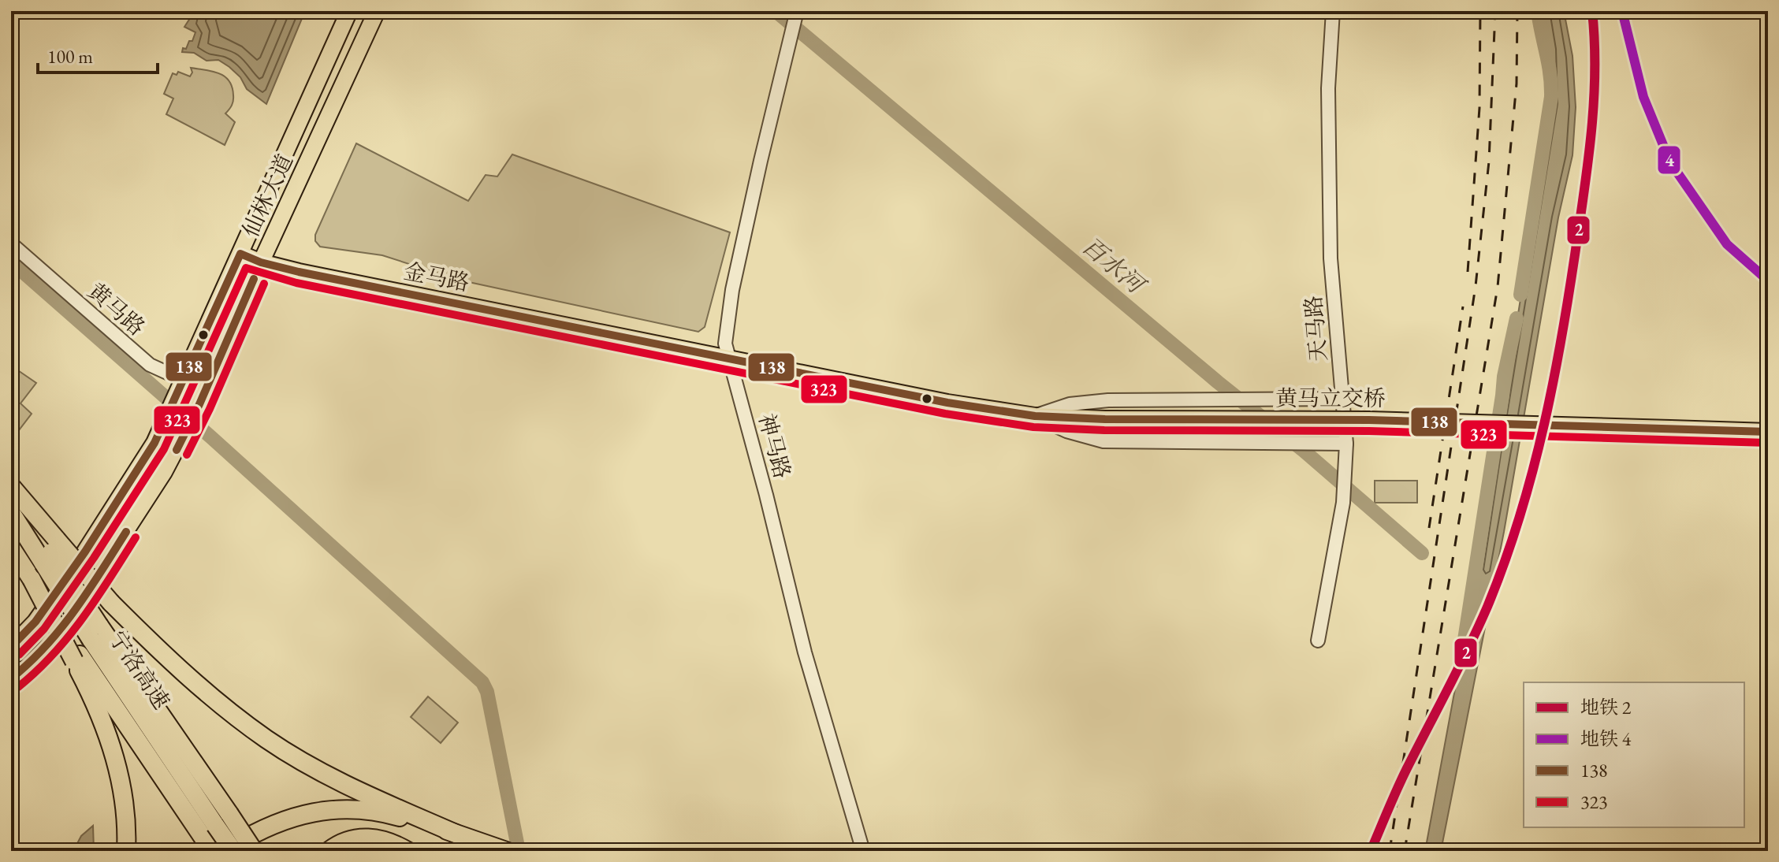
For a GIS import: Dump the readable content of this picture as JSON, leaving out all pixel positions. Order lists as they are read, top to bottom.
{
  "streets": {
    "highway": ["宁洛高速"],
    "main road": ["仙林大道", "金马路", "黄马立交桥"],
    "street": ["黄马路", "天马路", "神马路"]
  },
  "crossings": [
    ["仙林大道", "金马路"],
    ["仙林大道", "黄马路"],
    ["金马路", "天马路"],
    ["金马路", "黄马立交桥"],
    ["金马路", "神马路"]
  ],
  "water": ["百水河"],
  "lines": [
    "metro line 2",
    "metro line 4",
    "transit line 138",
    "transit line 323"
  ],
  "legend": [
    "地铁 2",
    "地铁 4",
    "138",
    "323"
  ],
  "scale_bar": "100 m"
}
